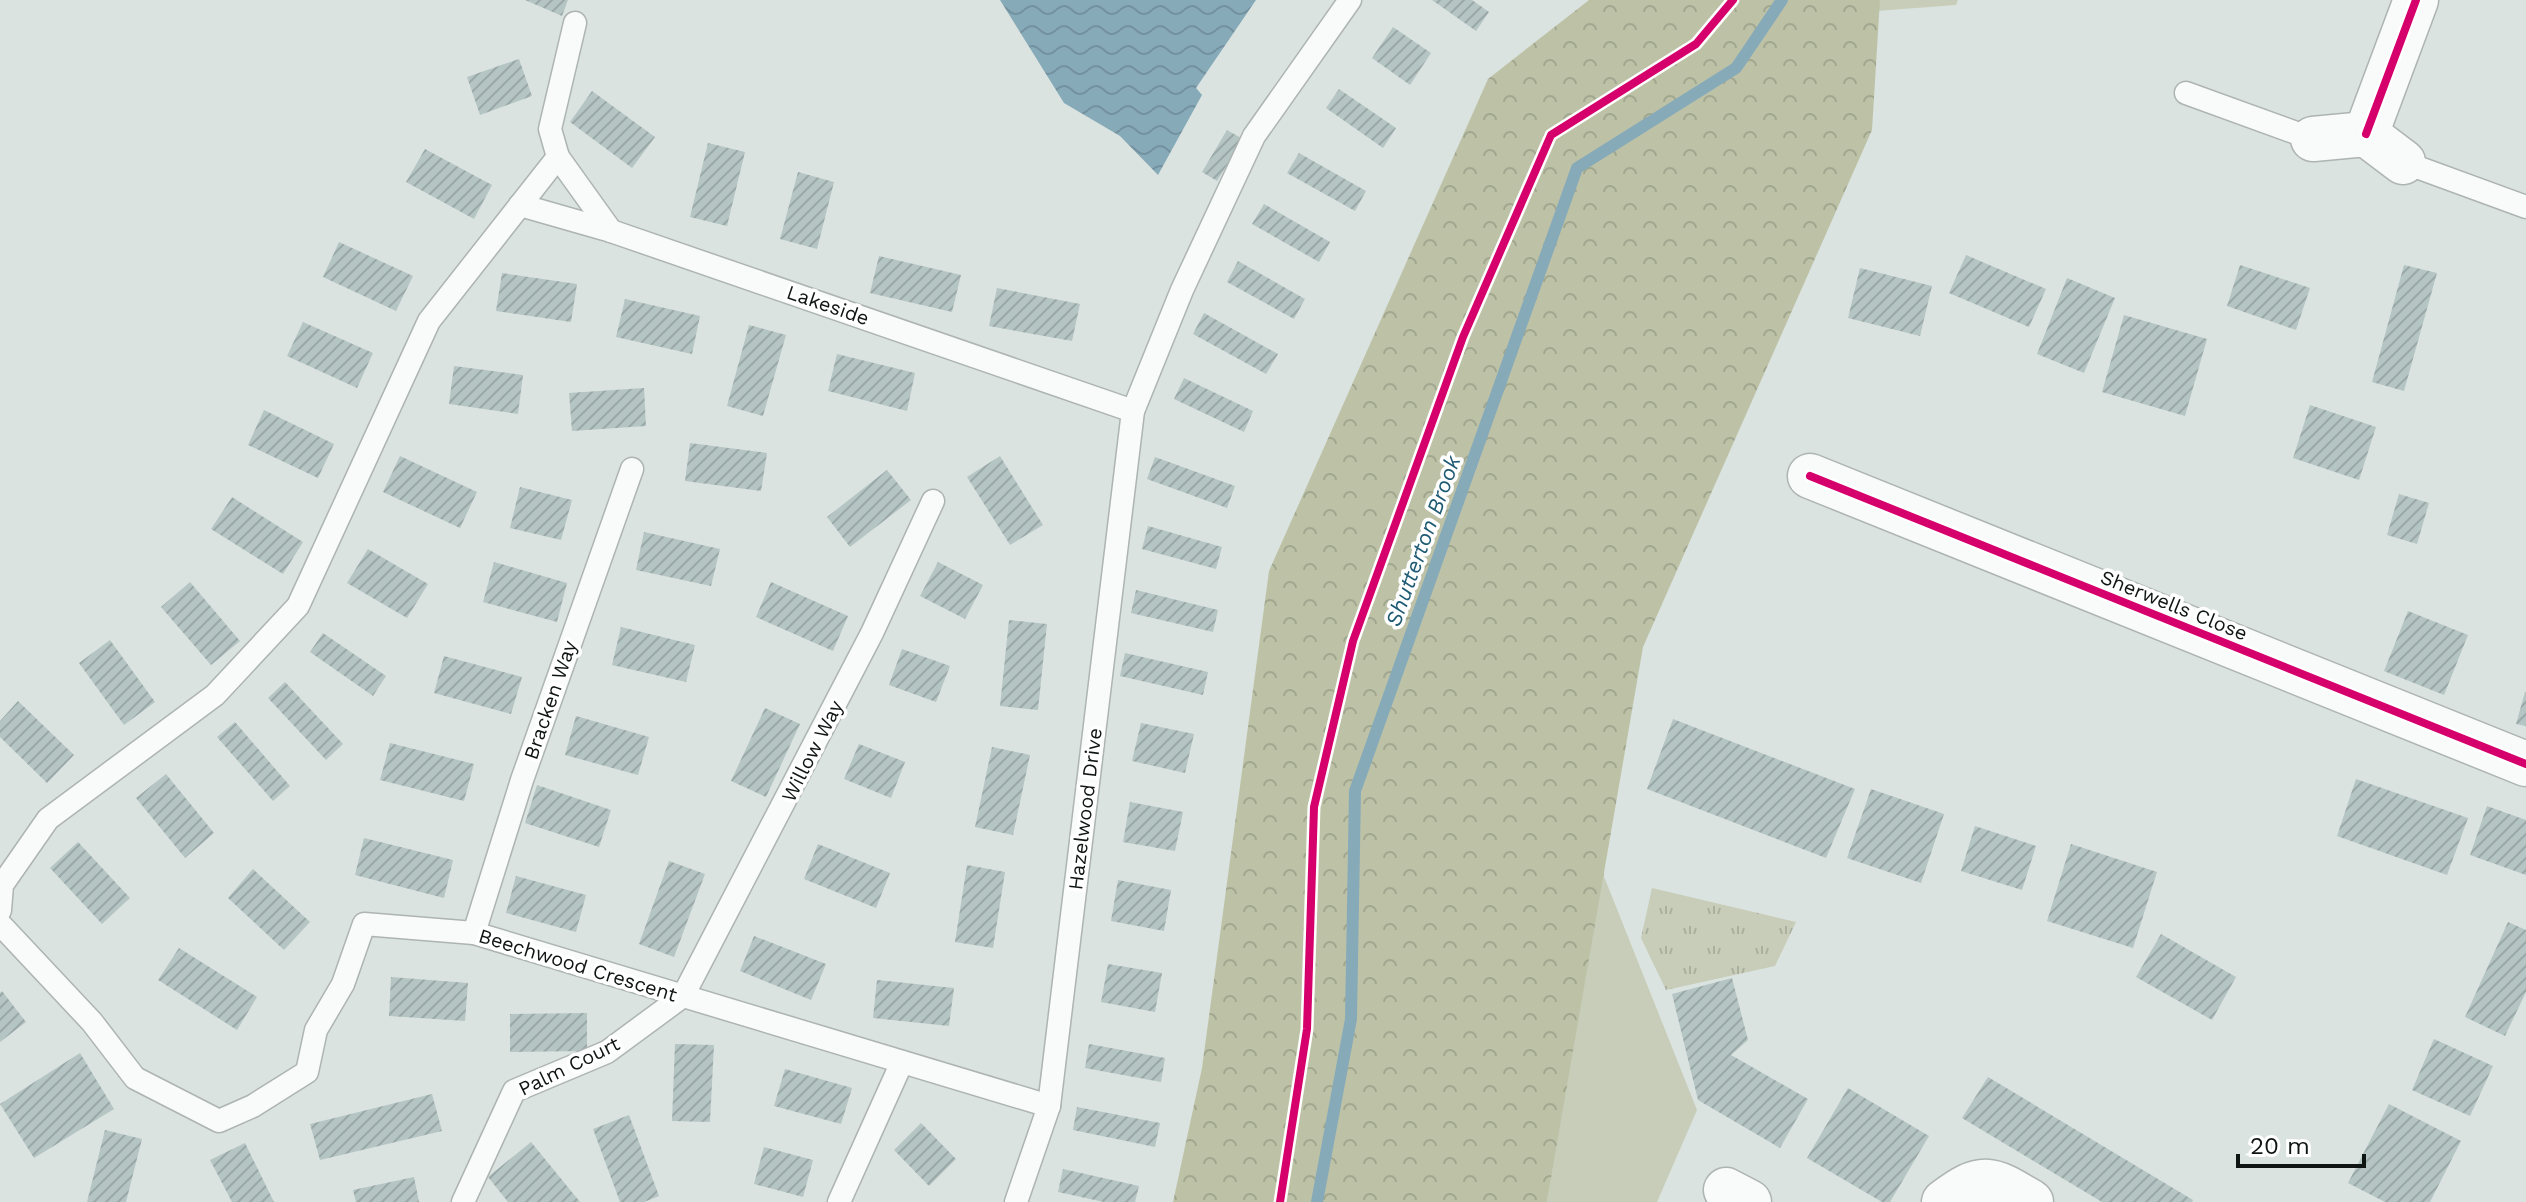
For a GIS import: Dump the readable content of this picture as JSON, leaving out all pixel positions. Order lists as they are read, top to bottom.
{
  "streets": {
    "street": ["Sherwells Close"],
    "lane": [
      "Lakeside",
      "Bracken Way",
      "Willow Way",
      "Hazelwood Drive",
      "Beechwood Crescent",
      "Palm Court"
    ]
  },
  "crossings": [
    ["Lakeside", "Hazelwood Drive"],
    ["Bracken Way", "Beechwood Crescent"],
    ["Willow Way", "Beechwood Crescent"],
    ["Willow Way", "Palm Court"],
    ["Hazelwood Drive", "Beechwood Crescent"],
    ["Beechwood Crescent", "Palm Court"]
  ],
  "water": ["Shutterton Brook"],
  "scale_bar": "20 m"
}
